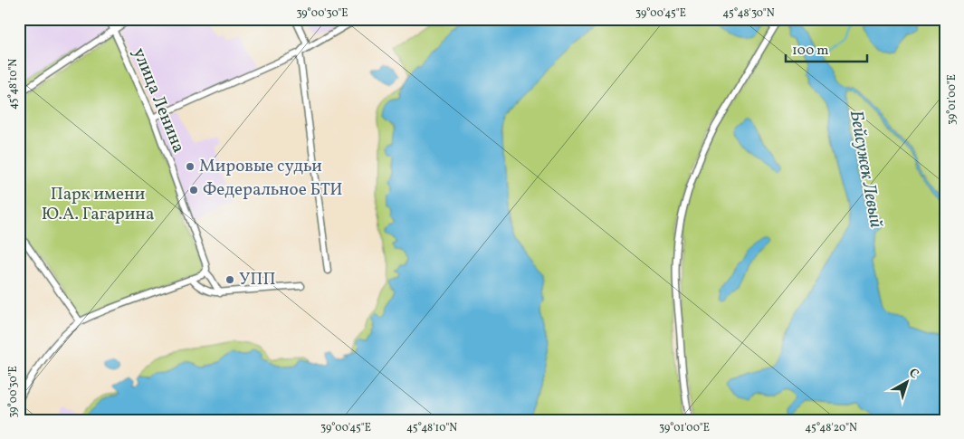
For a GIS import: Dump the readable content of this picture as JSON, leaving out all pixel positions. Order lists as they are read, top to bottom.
{
  "streets": {
    "street": ["улица Ленина"]
  },
  "water": ["Бейсужек Левый"],
  "parks": ["Парк имени Ю.А. Гагарина"],
  "places": ["Мировые судьи", "Федеральное БТИ", "УПП"],
  "scale_bar": "100 m",
  "north": "top right",
  "coordinates": [
    "39°00'30\"E",
    "39°00'45\"E",
    "45°48'30\"N",
    "45°48'10\"N",
    "39°01'00\"E",
    "45°48'20\"N"
  ]
}
